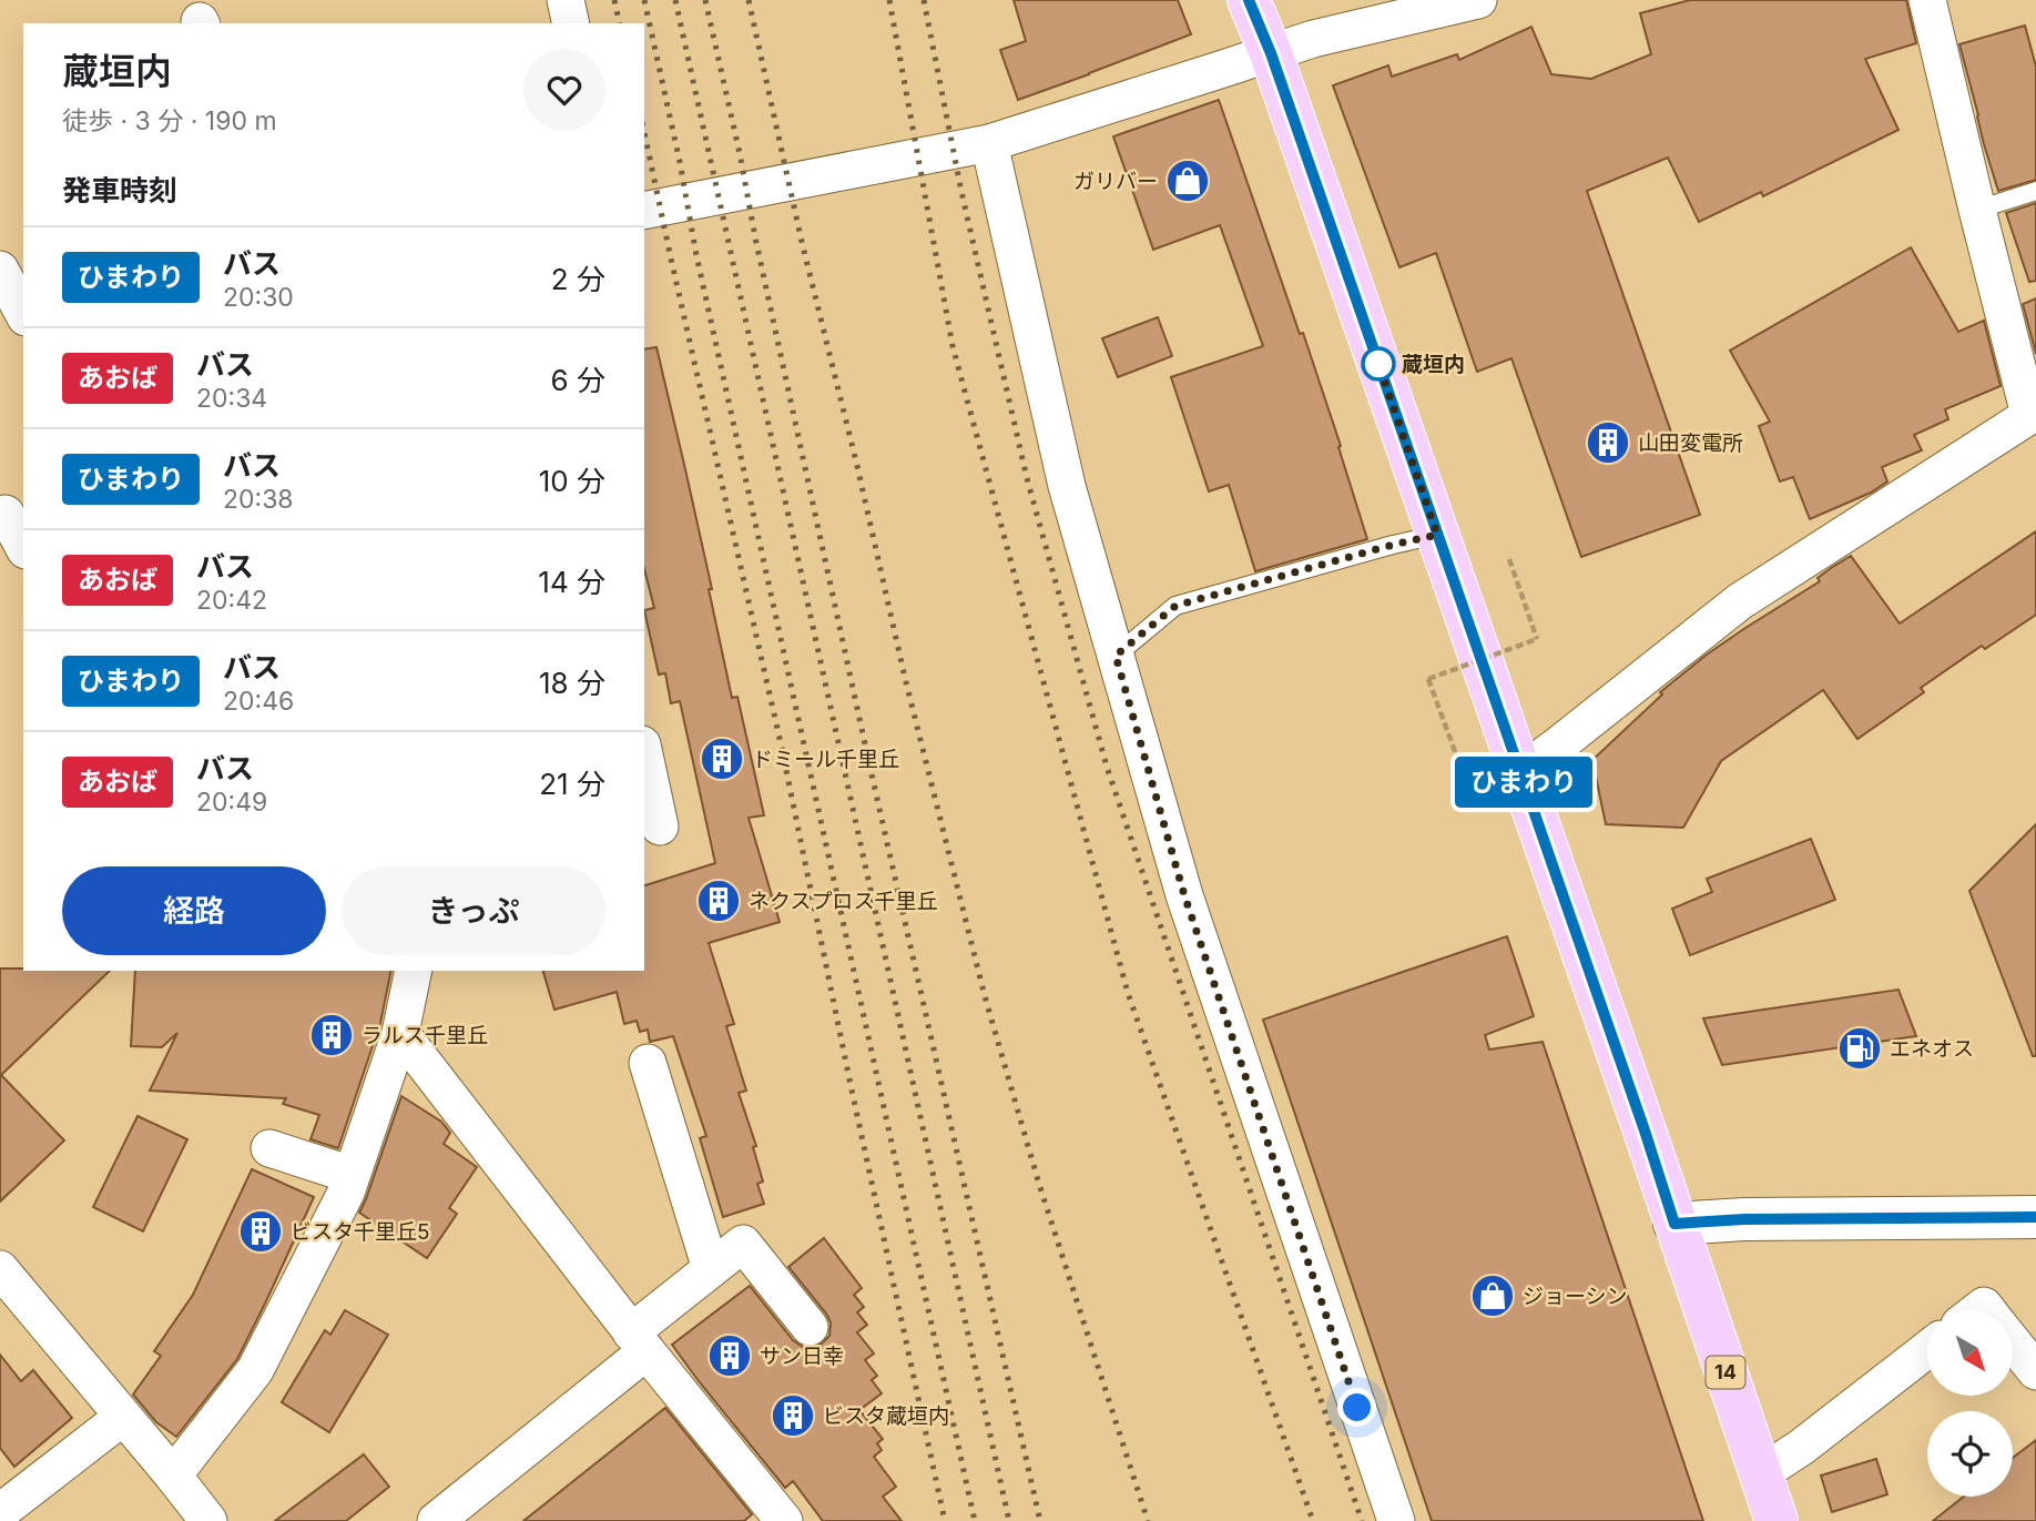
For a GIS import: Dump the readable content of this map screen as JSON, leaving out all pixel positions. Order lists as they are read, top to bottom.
{
  "streets": {
    "main road": ["14"]
  },
  "places": {
    "shop": ["ガリバー", "ジョーシン"],
    "other": ["蔵垣内"],
    "building": [
      "山田変電所",
      "ドミール千里丘",
      "ネクスプロス千里丘",
      "ラルス千里丘",
      "ビスタ千里丘5",
      "サン日幸",
      "ビスタ蔵垣内"
    ],
    "fuel station": ["エネオス"]
  },
  "lines": ["bus line ひまわり"],
  "north": "bottom right",
  "page": {
    "on_map": "ひまわり",
    "heading": [
      ["蔵垣内", "徒歩 · 3 分 · 190 m"],
      "発車時刻"
    ],
    "list": [
      {
        "mark": "ひまわり",
        "name": "バス",
        "note": "20:30",
        "value": "2 分"
      },
      {
        "mark": "あおば",
        "name": "バス",
        "note": "20:34",
        "value": "6 分"
      },
      {
        "mark": "ひまわり",
        "name": "バス",
        "note": "20:38",
        "value": "10 分"
      },
      {
        "mark": "あおば",
        "name": "バス",
        "note": "20:42",
        "value": "14 分"
      },
      {
        "mark": "ひまわり",
        "name": "バス",
        "note": "20:46",
        "value": "18 分"
      },
      {
        "mark": "あおば",
        "name": "バス",
        "note": "20:49",
        "value": "21 分"
      }
    ],
    "buttons": ["経路", "きっぷ"]
  }
}
